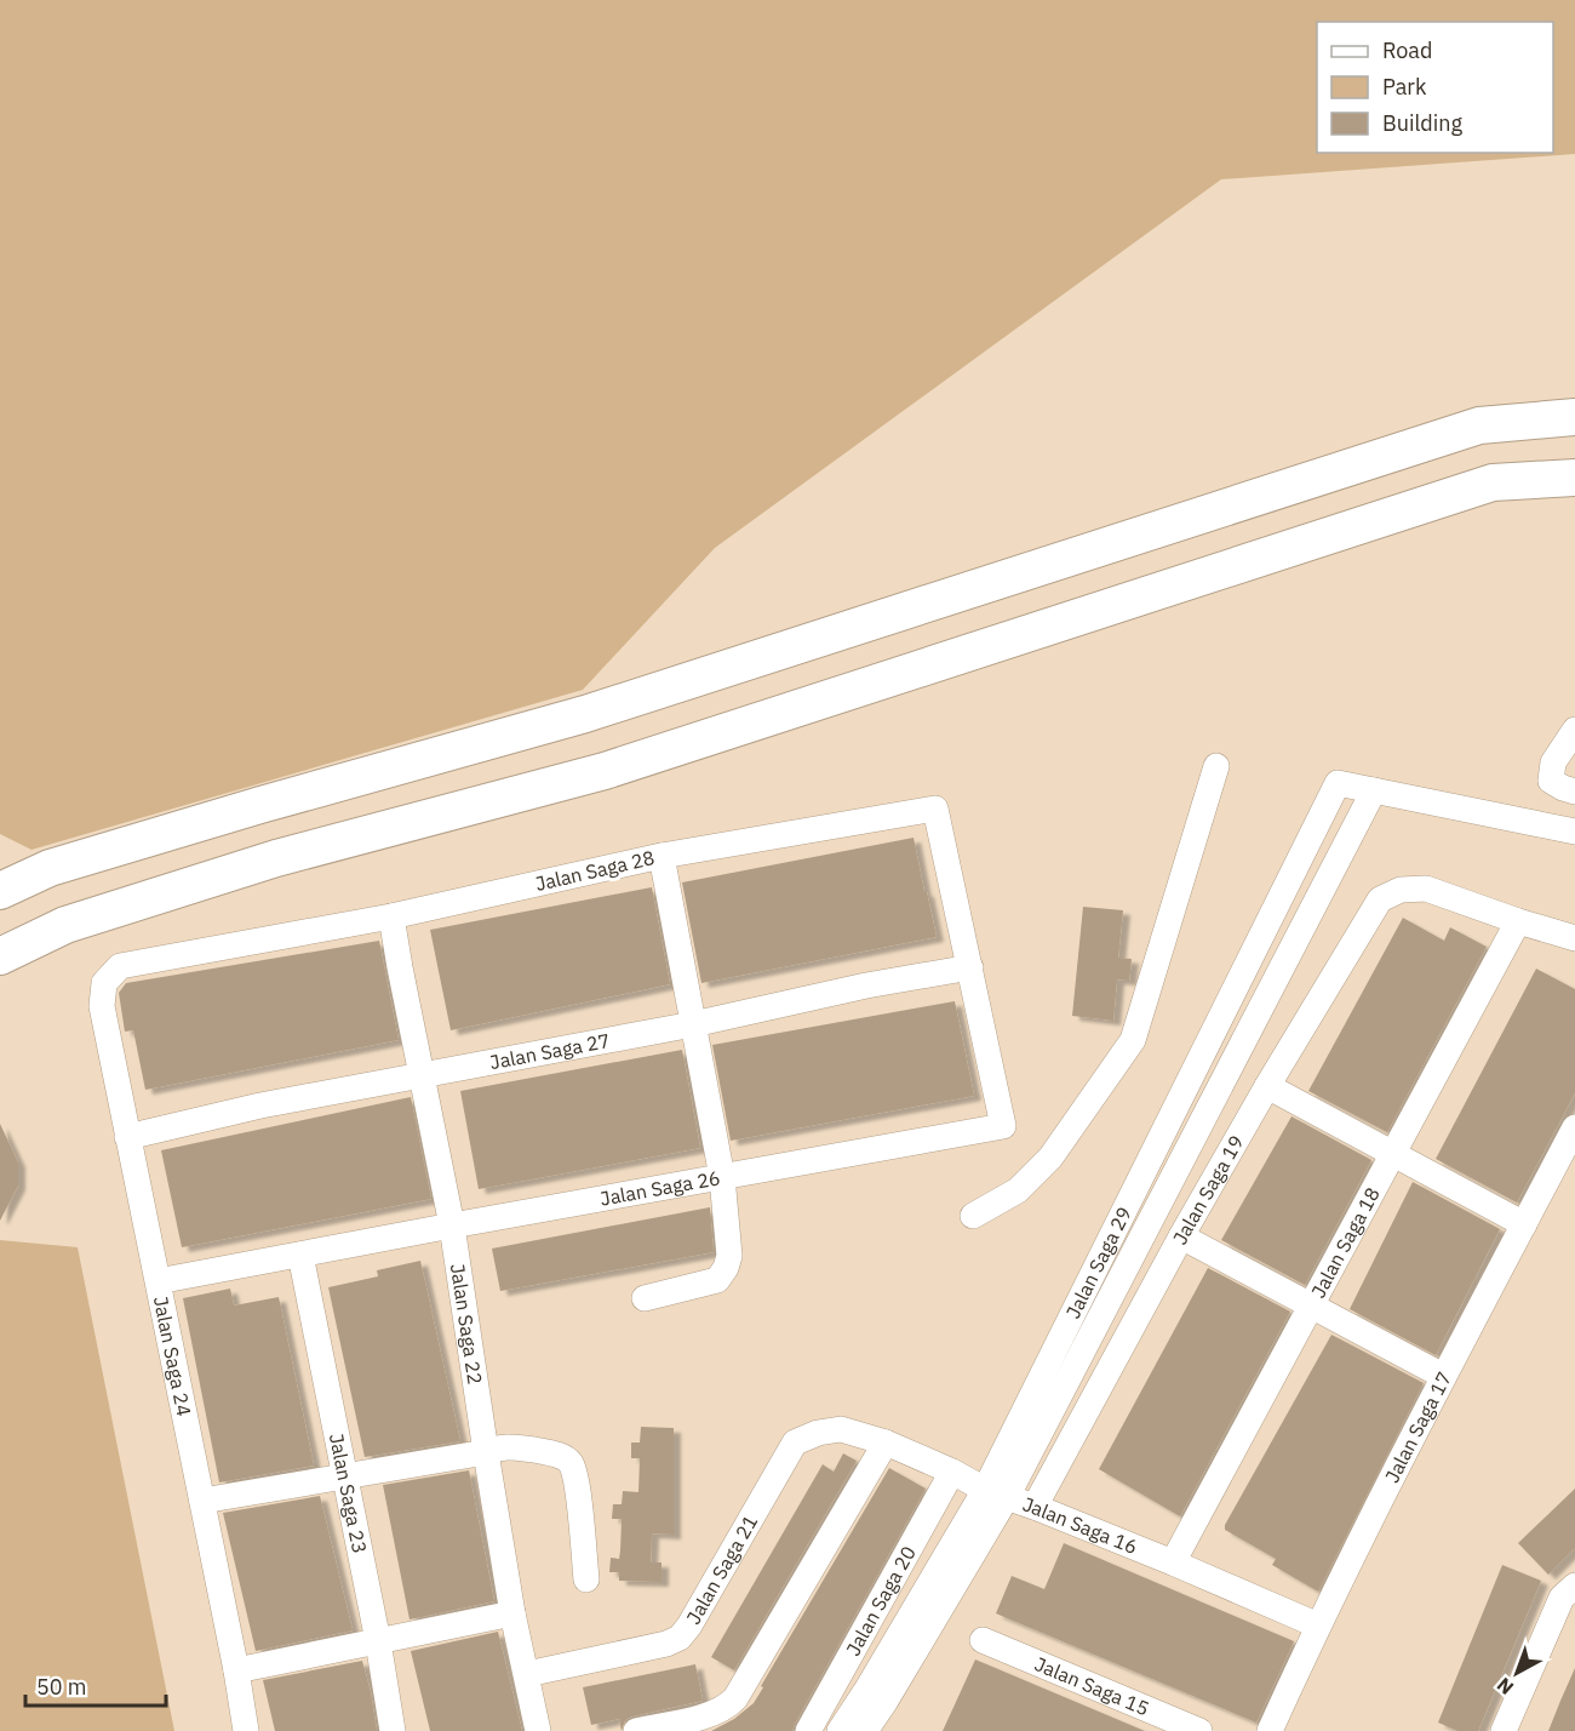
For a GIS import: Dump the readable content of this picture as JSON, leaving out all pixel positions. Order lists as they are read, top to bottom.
{
  "streets": {
    "street": [
      "Jalan Saga 28",
      "Jalan Saga 27",
      "Jalan Saga 26",
      "Jalan Saga 19",
      "Jalan Saga 18",
      "Jalan Saga 29",
      "Jalan Saga 22",
      "Jalan Saga 24",
      "Jalan Saga 17",
      "Jalan Saga 23",
      "Jalan Saga 16",
      "Jalan Saga 21",
      "Jalan Saga 20",
      "Jalan Saga 15"
    ]
  },
  "crossings": [
    ["Jalan Saga 28", "Jalan Saga 27"],
    ["Jalan Saga 28", "Jalan Saga 26"],
    ["Jalan Saga 28", "Jalan Saga 22"],
    ["Jalan Saga 28", "Jalan Saga 24"],
    ["Jalan Saga 27", "Jalan Saga 26"],
    ["Jalan Saga 27", "Jalan Saga 22"],
    ["Jalan Saga 27", "Jalan Saga 24"],
    ["Jalan Saga 26", "Jalan Saga 22"],
    ["Jalan Saga 26", "Jalan Saga 24"],
    ["Jalan Saga 26", "Jalan Saga 23"],
    ["Jalan Saga 19", "Jalan Saga 18"],
    ["Jalan Saga 19", "Jalan Saga 16"],
    ["Jalan Saga 18", "Jalan Saga 16"],
    ["Jalan Saga 29", "Jalan Saga 16"],
    ["Jalan Saga 22", "Jalan Saga 21"],
    ["Jalan Saga 17", "Jalan Saga 16"],
    ["Jalan Saga 16", "Jalan Saga 21"],
    ["Jalan Saga 16", "Jalan Saga 20"]
  ],
  "legend": ["Road", "Park", "Building"],
  "scale_bar": "50 m",
  "north": "bottom left"
}
